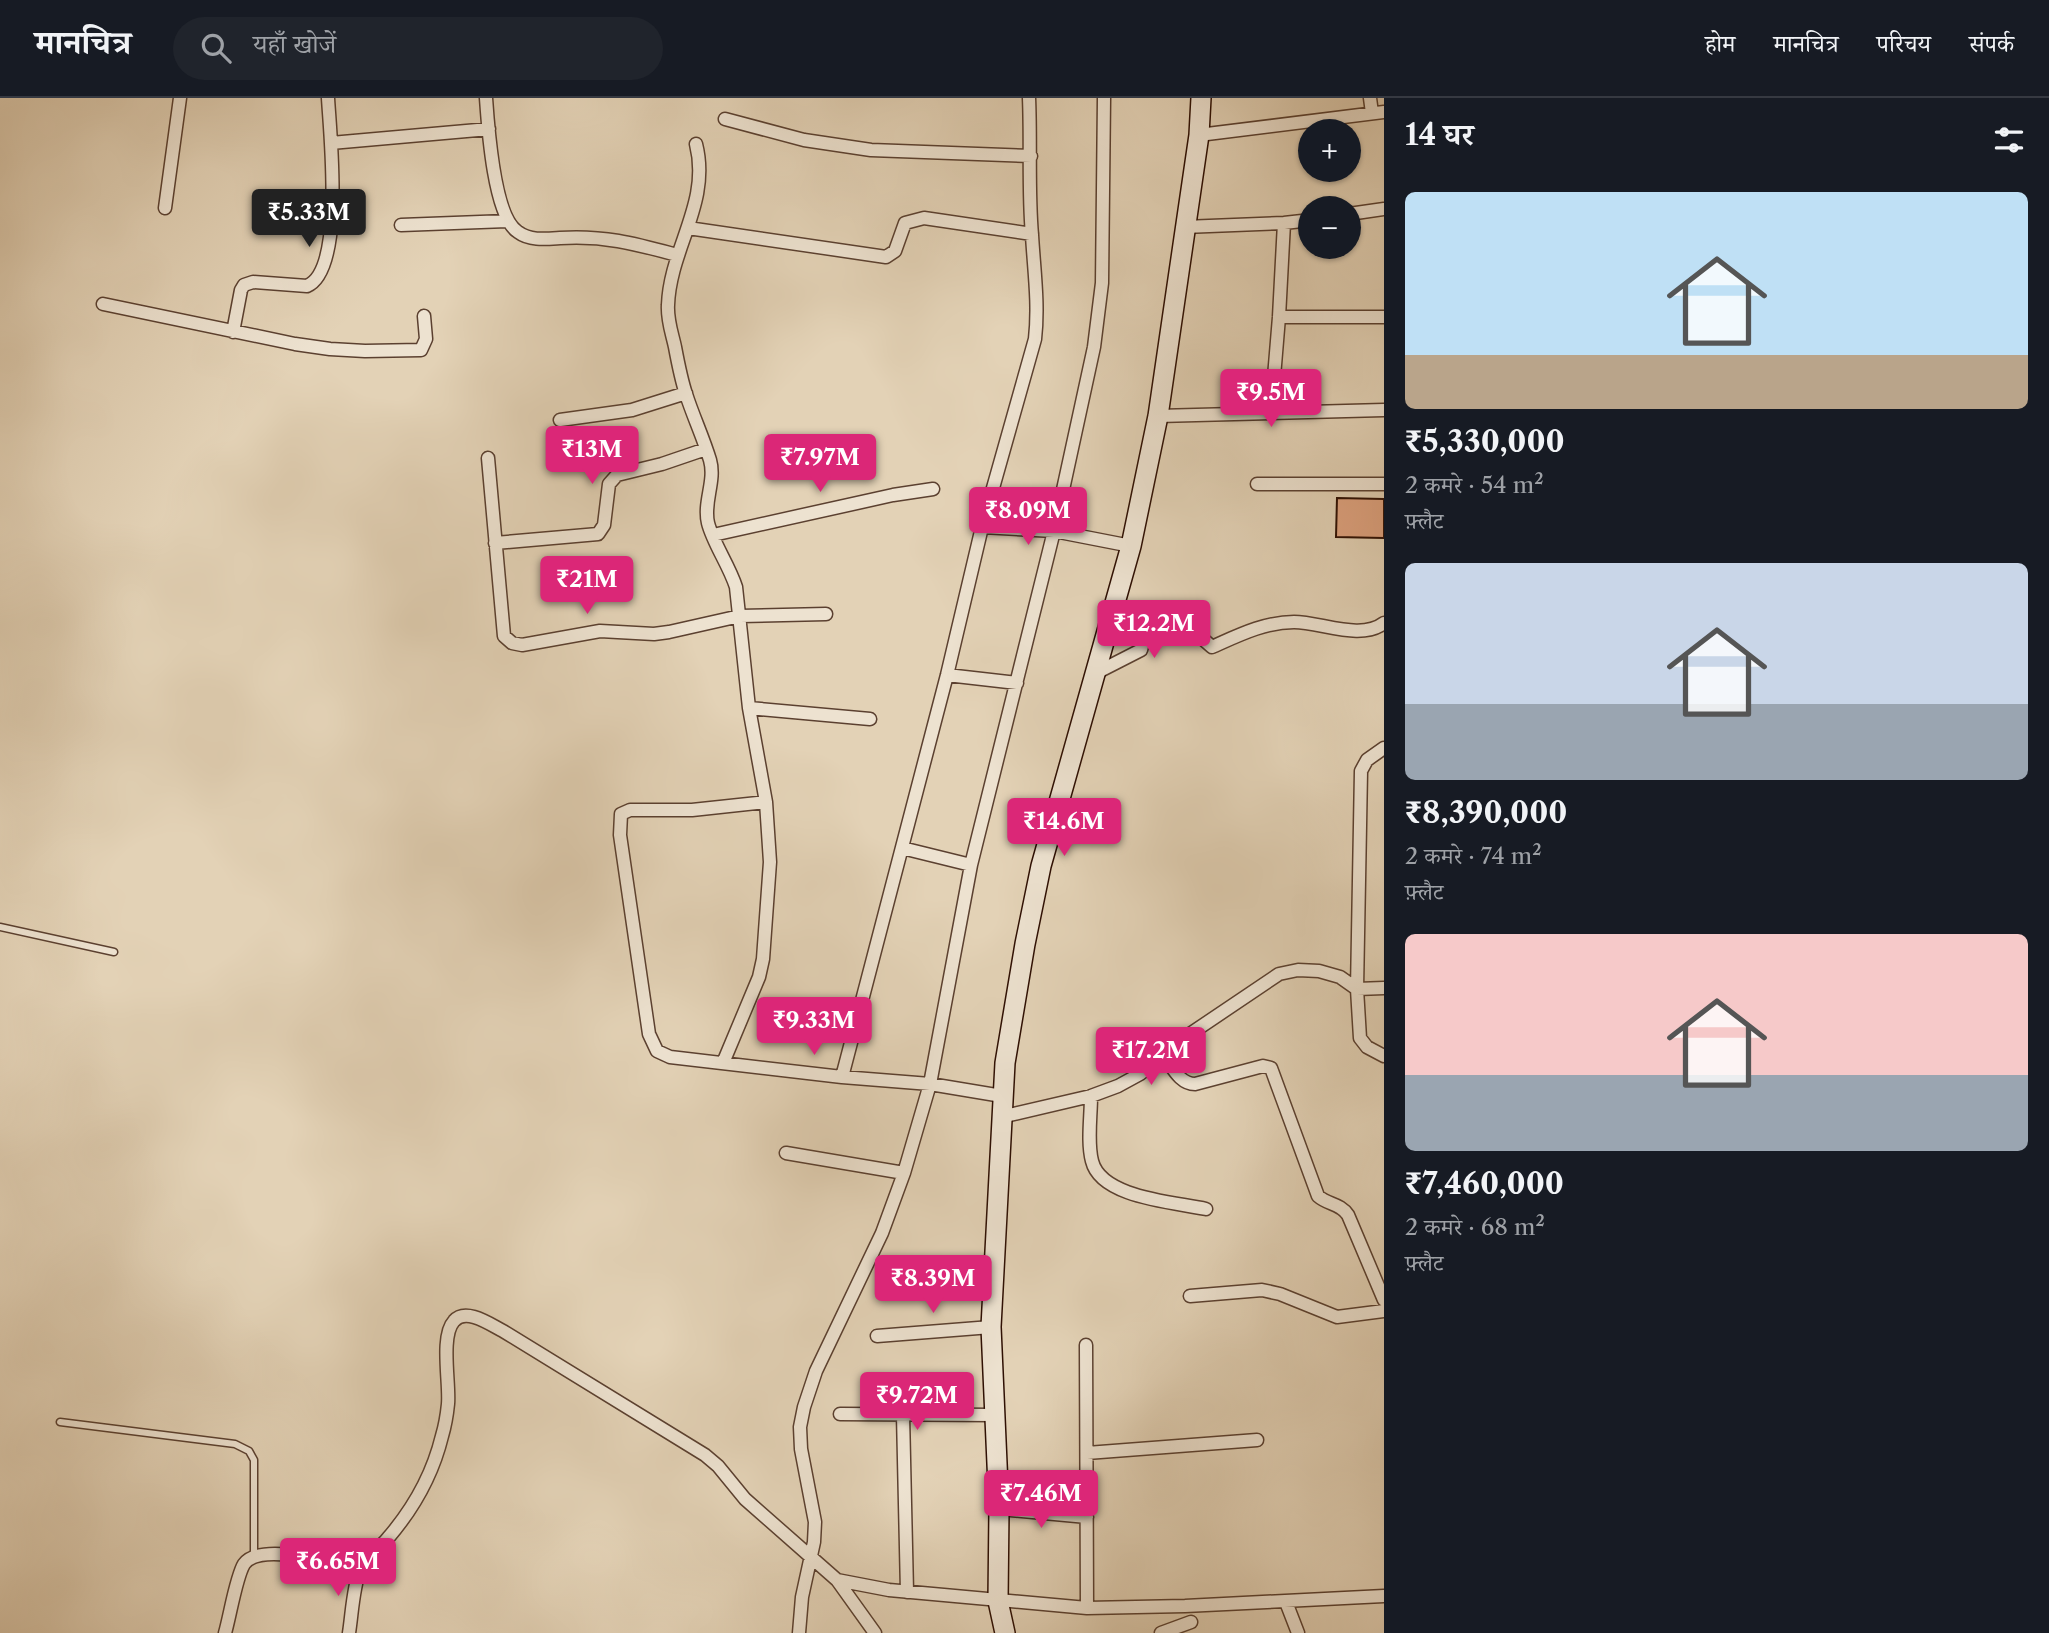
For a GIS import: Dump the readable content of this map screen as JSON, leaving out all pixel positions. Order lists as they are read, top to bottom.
{
  "page": {
    "header": "मानचित्र",
    "search": "यहाँ खोजें",
    "nav": [
      "होम",
      "मानचित्र",
      "परिचय",
      "संपर्क"
    ],
    "heading": "14 घर",
    "map_buttons": ["+", "−"],
    "list": [
      {
        "name": "₹5,330,000",
        "note": "2 कमरे · 54 m² · फ़्लैट"
      },
      {
        "name": "₹8,390,000",
        "note": "2 कमरे · 74 m² · फ़्लैट"
      },
      {
        "name": "₹7,460,000",
        "note": "2 कमरे · 68 m² · फ़्लैट"
      }
    ],
    "price": [
      "₹5.33M",
      "₹9.5M",
      "₹13M",
      "₹7.97M",
      "₹8.09M",
      "₹21M",
      "₹12.2M",
      "₹14.6M",
      "₹9.33M",
      "₹17.2M",
      "₹8.39M",
      "₹9.72M",
      "₹7.46M",
      "₹6.65M"
    ]
  }
}
